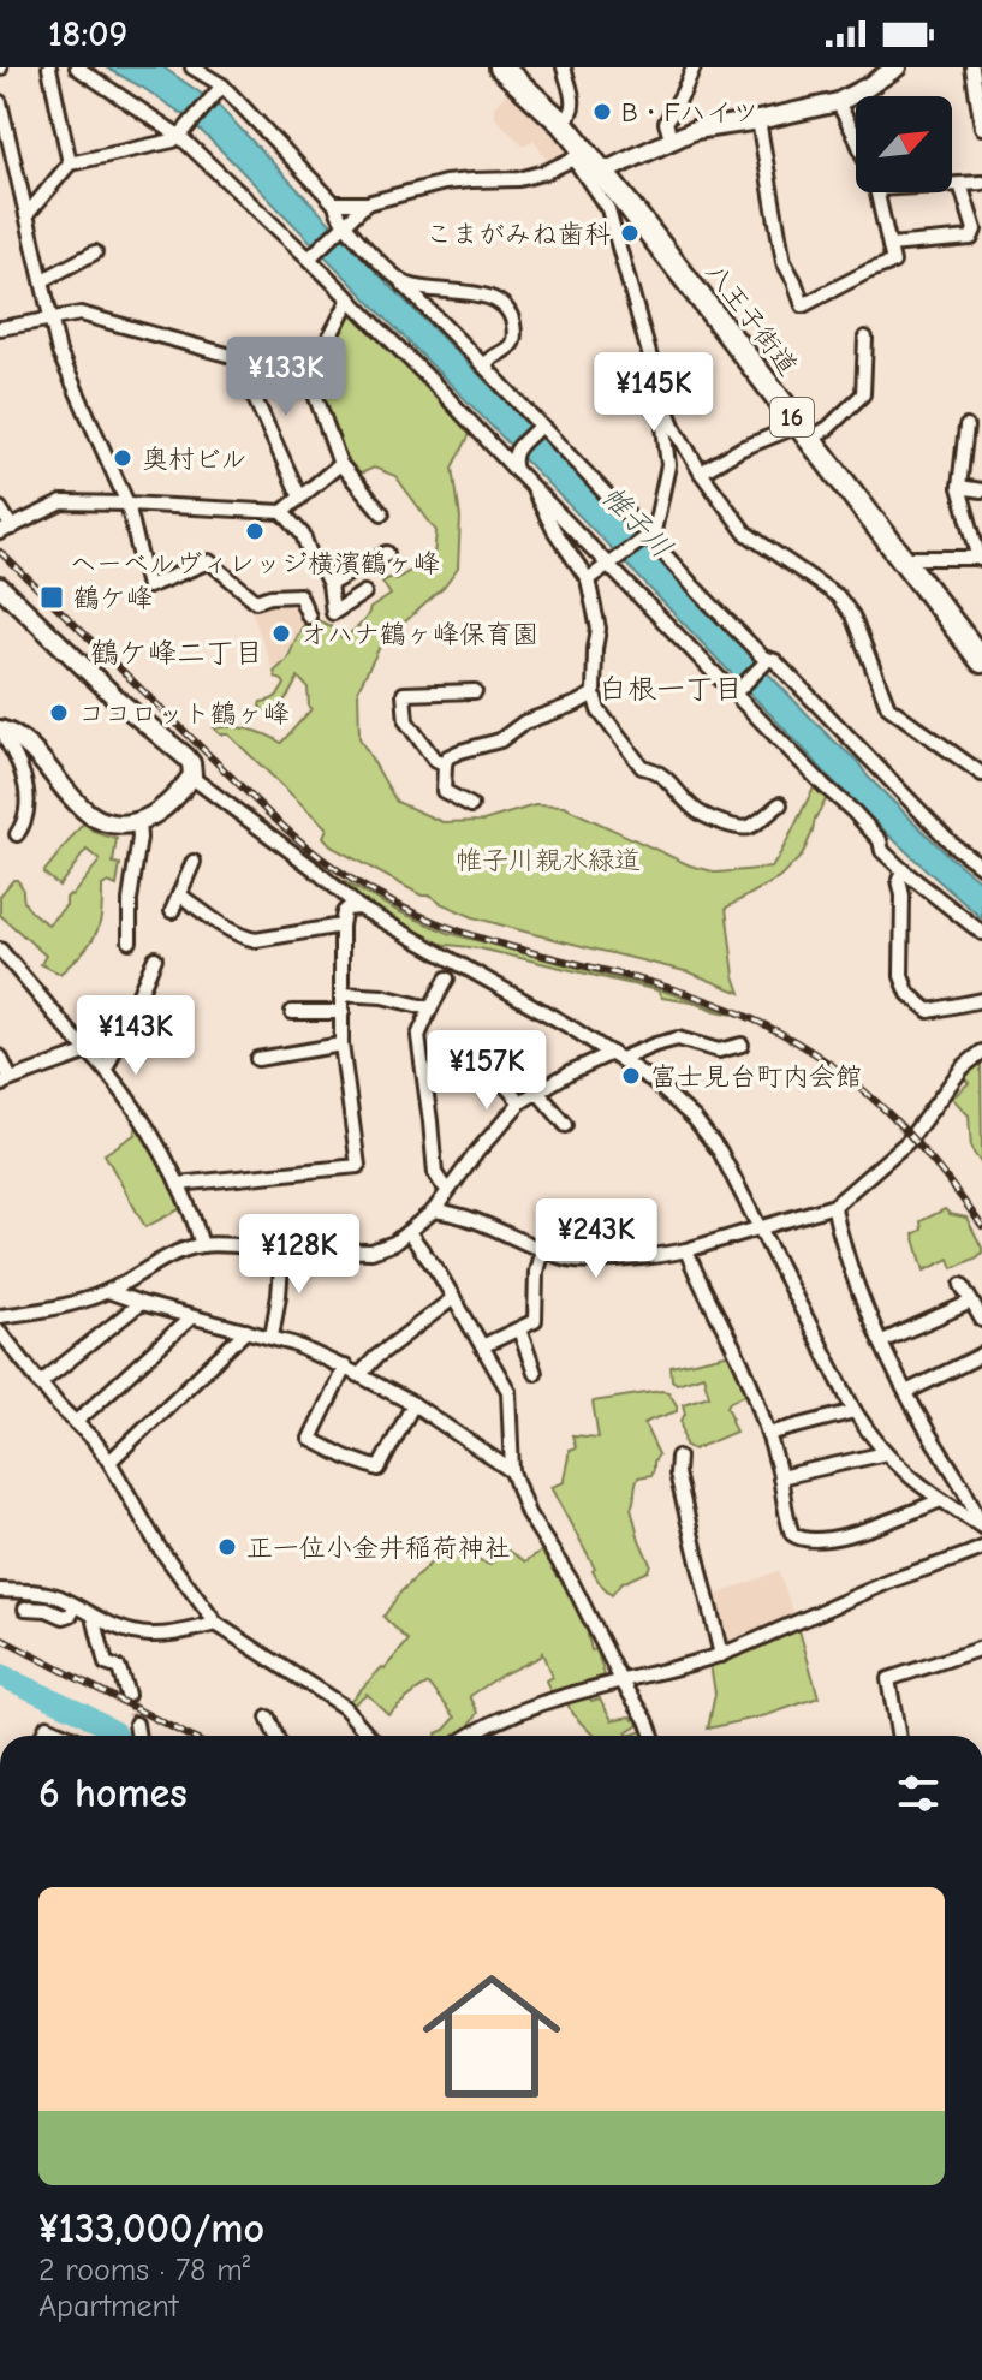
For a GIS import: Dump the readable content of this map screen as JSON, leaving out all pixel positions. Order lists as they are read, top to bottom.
{
  "streets": {
    "highway": ["八王子街道", "16"]
  },
  "districts": ["鶴ケ峰二丁目", "白根一丁目"],
  "water": ["帷子川"],
  "parks": ["帷子川親水緑道"],
  "places": {
    "other": [
      "B・Fハイツ",
      "こまがみね歯科",
      "奥村ビル",
      "ヘーベルヴィレッジ横濱鶴ヶ峰",
      "オハナ鶴ヶ峰保育園",
      "ココロット鶴ヶ峰",
      "富士見台町内会館",
      "正一位小金井稲荷神社"
    ],
    "transit": ["鶴ケ峰"]
  },
  "north": "top right",
  "page": {
    "status": "18:09",
    "price": [
      "¥133K",
      "¥145K",
      "¥143K",
      "¥157K",
      "¥243K",
      "¥128K"
    ],
    "heading": "6 homes",
    "list": [
      {
        "name": "¥133,000/mo",
        "note": "2 rooms · 78 m² · Apartment"
      }
    ]
  }
}
